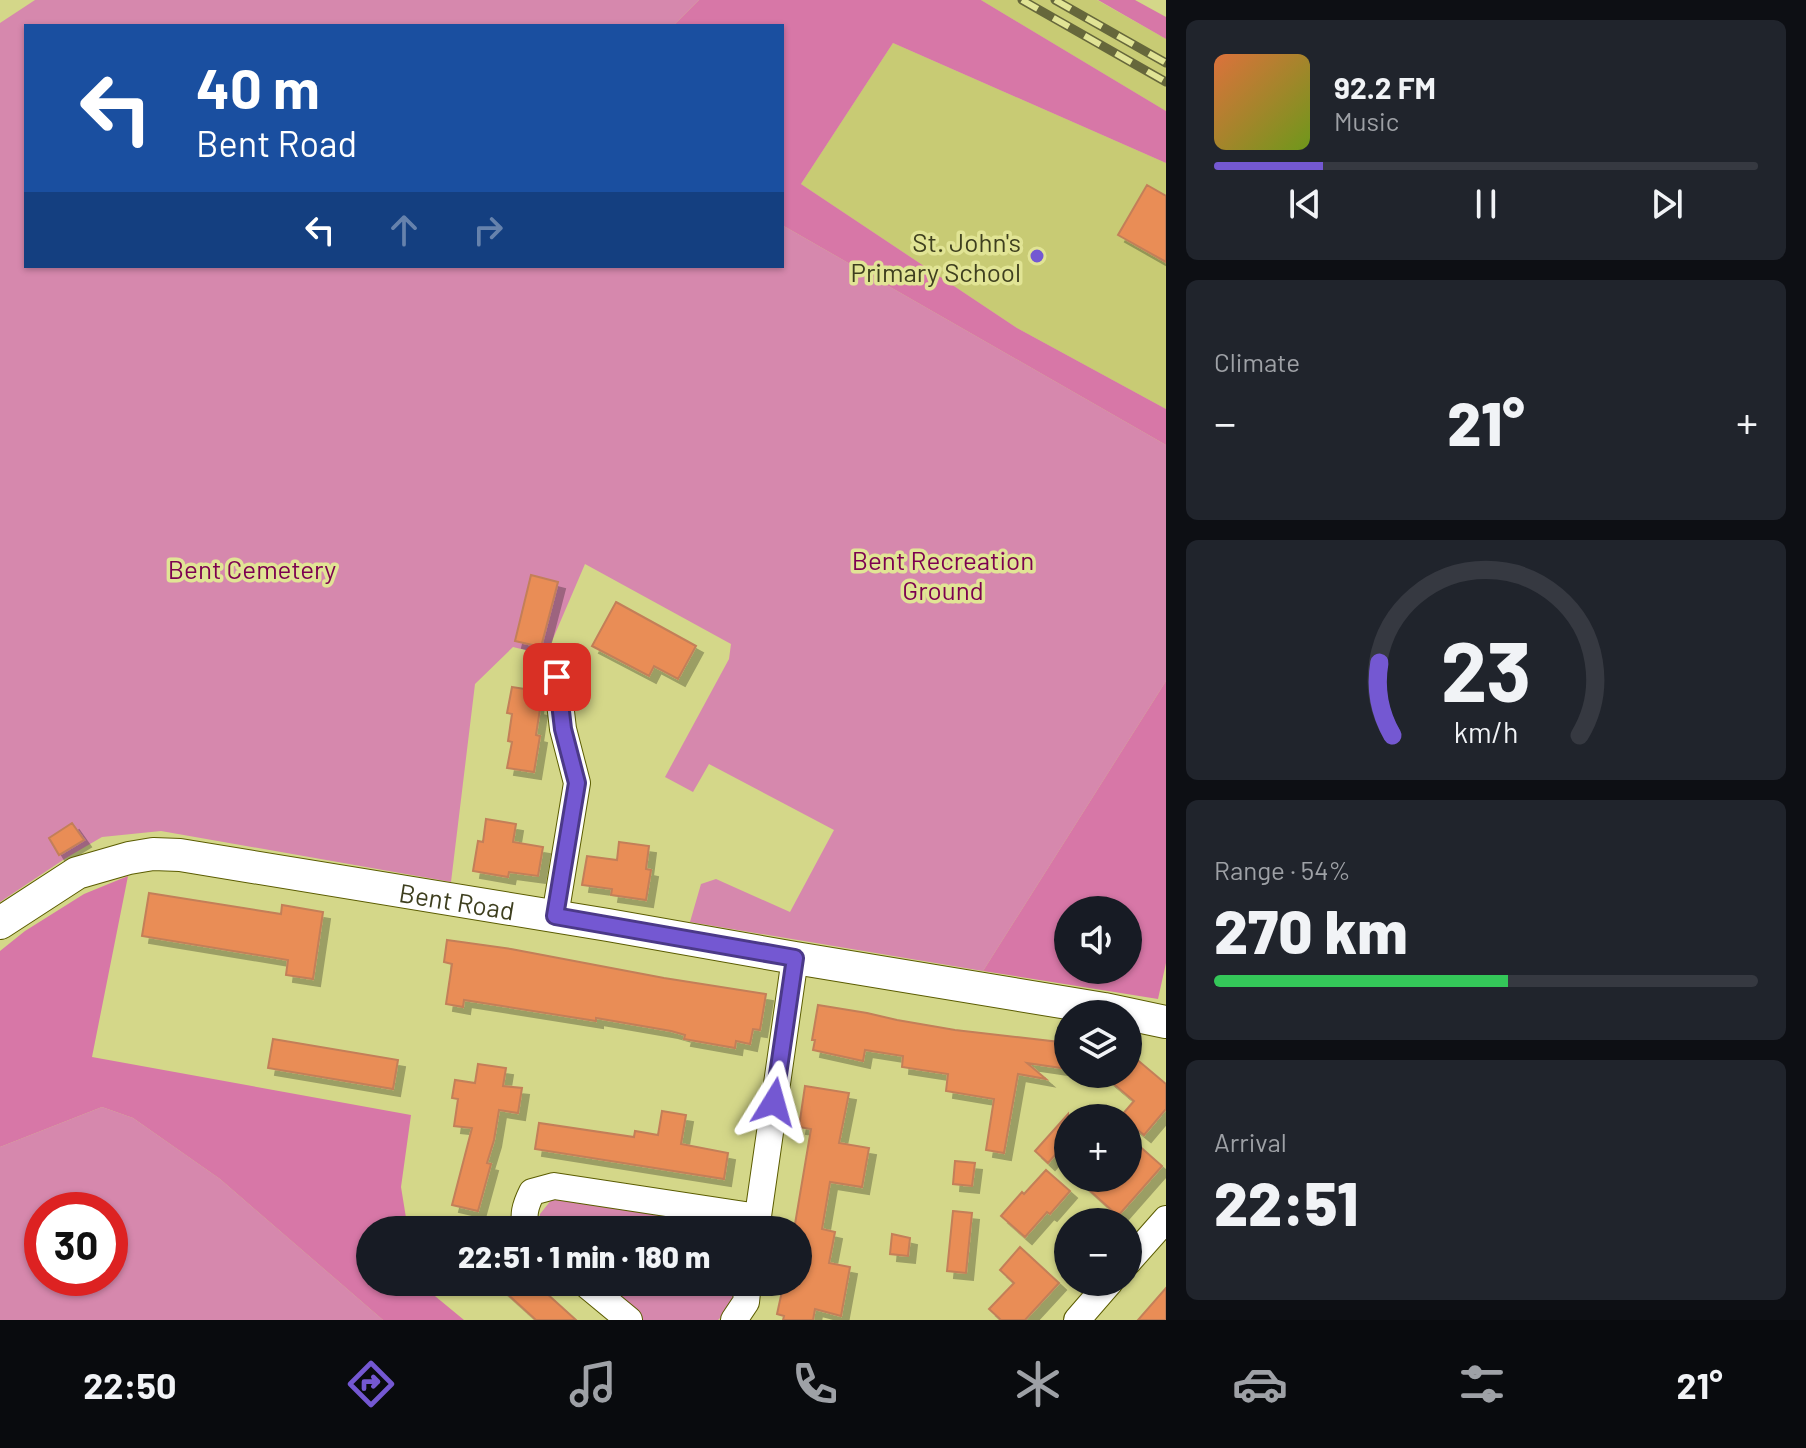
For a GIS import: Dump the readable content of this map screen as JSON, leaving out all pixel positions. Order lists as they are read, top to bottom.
{
  "streets": {
    "street": ["Bent Road"]
  },
  "parks": ["Bent Recreation Ground", "Bent Cemetery"],
  "places": ["St. John's Primary School"],
  "page": {
    "turn": ["40 m", "Bent Road"],
    "song": ["92.2 FM", "Music"],
    "tile": [
      "Climate",
      ["Range · 54%", "270 km"],
      ["Arrival", "22:51"]
    ],
    "heat": ["−", "21°", "+"],
    "map_buttons": ["+", "−"],
    "limit": "30",
    "trip": "22:51 · 1 min · 180 m",
    "tabs": ["22:50", "21°"],
    "gauge": ["23", "km/h"]
  }
}
